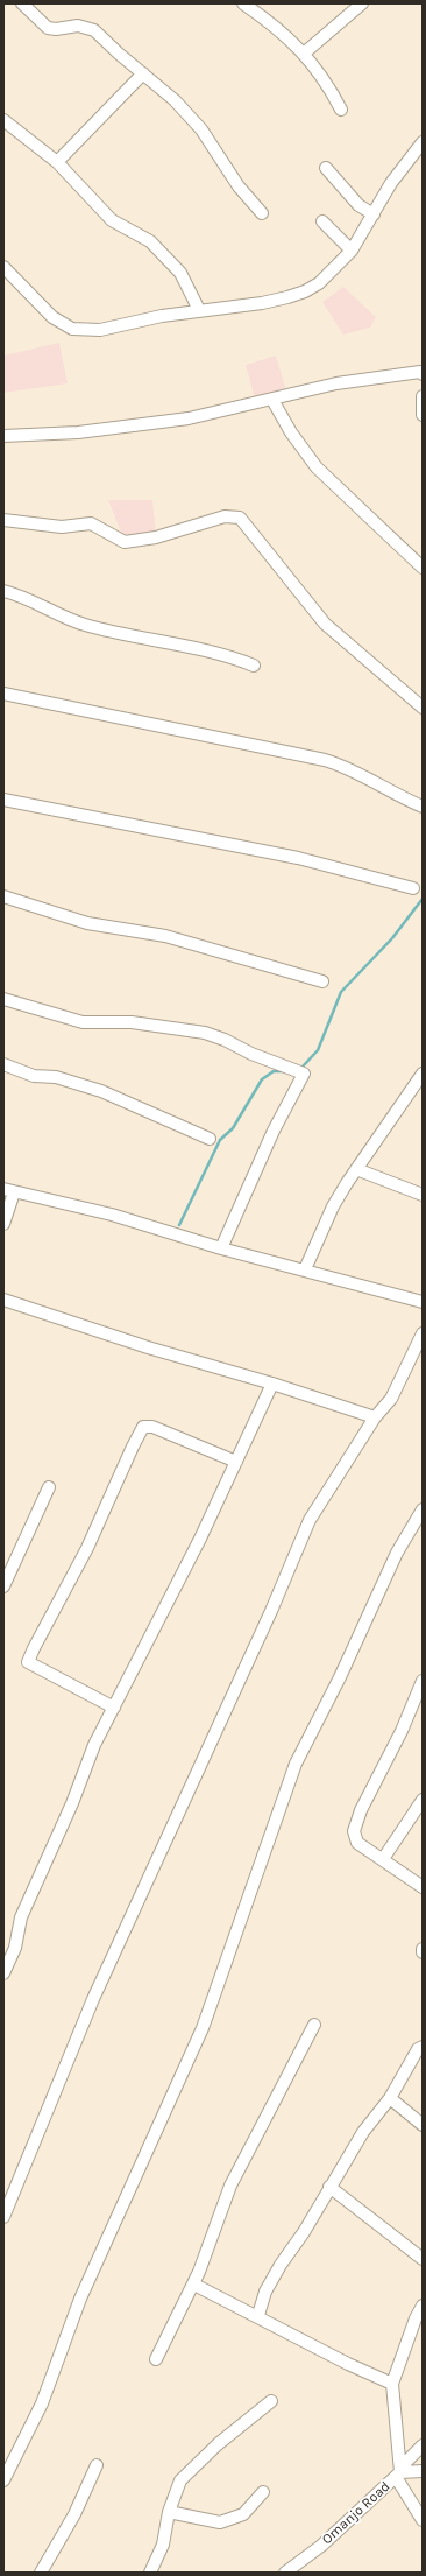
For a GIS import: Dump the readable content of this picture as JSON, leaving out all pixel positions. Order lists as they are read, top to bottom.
{
  "streets": {
    "street": ["Omanjo Road"]
  }
}
